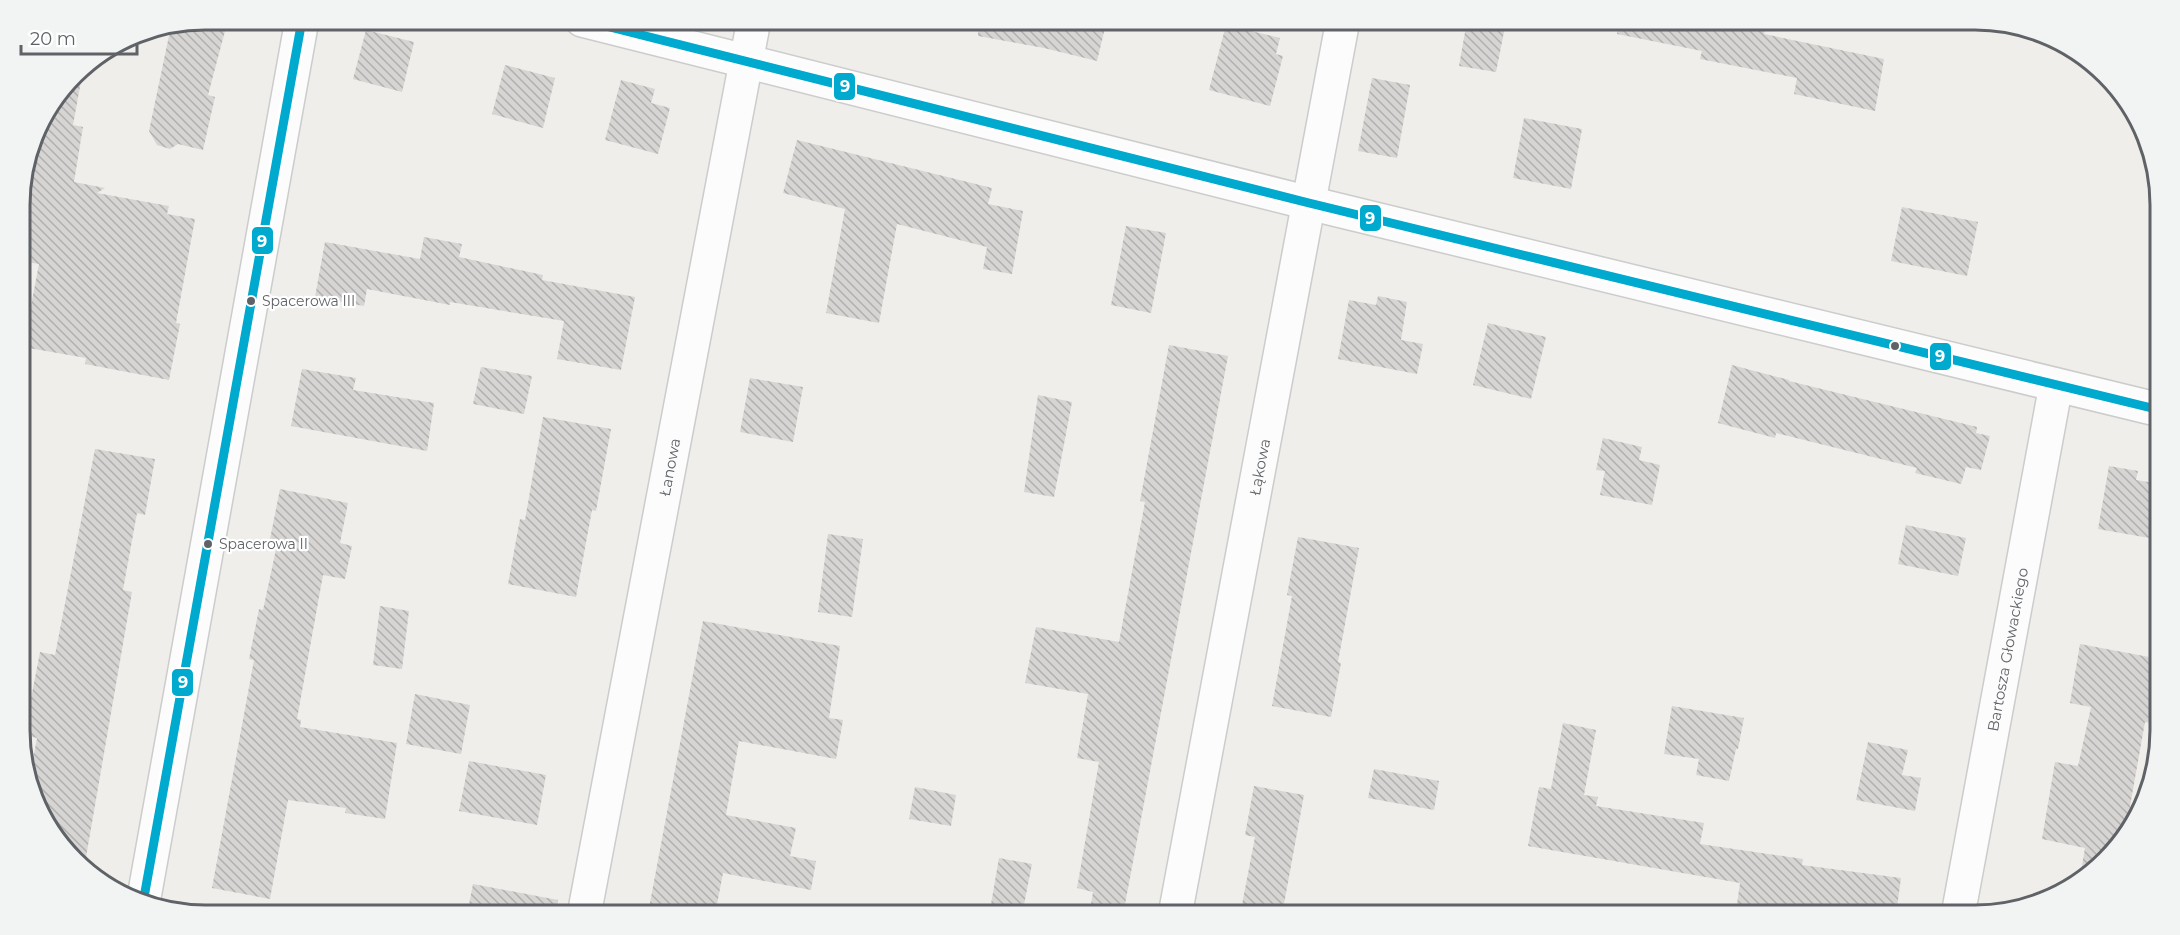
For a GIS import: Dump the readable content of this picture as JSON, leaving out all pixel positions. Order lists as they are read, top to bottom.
{
  "streets": {
    "street": ["Łanowa", "Łąkowa", "Bartosza Głowackiego"]
  },
  "places": ["Spacerowa III", "Spacerowa II"],
  "lines": ["transit line 9"],
  "scale_bar": "20 m"
}
